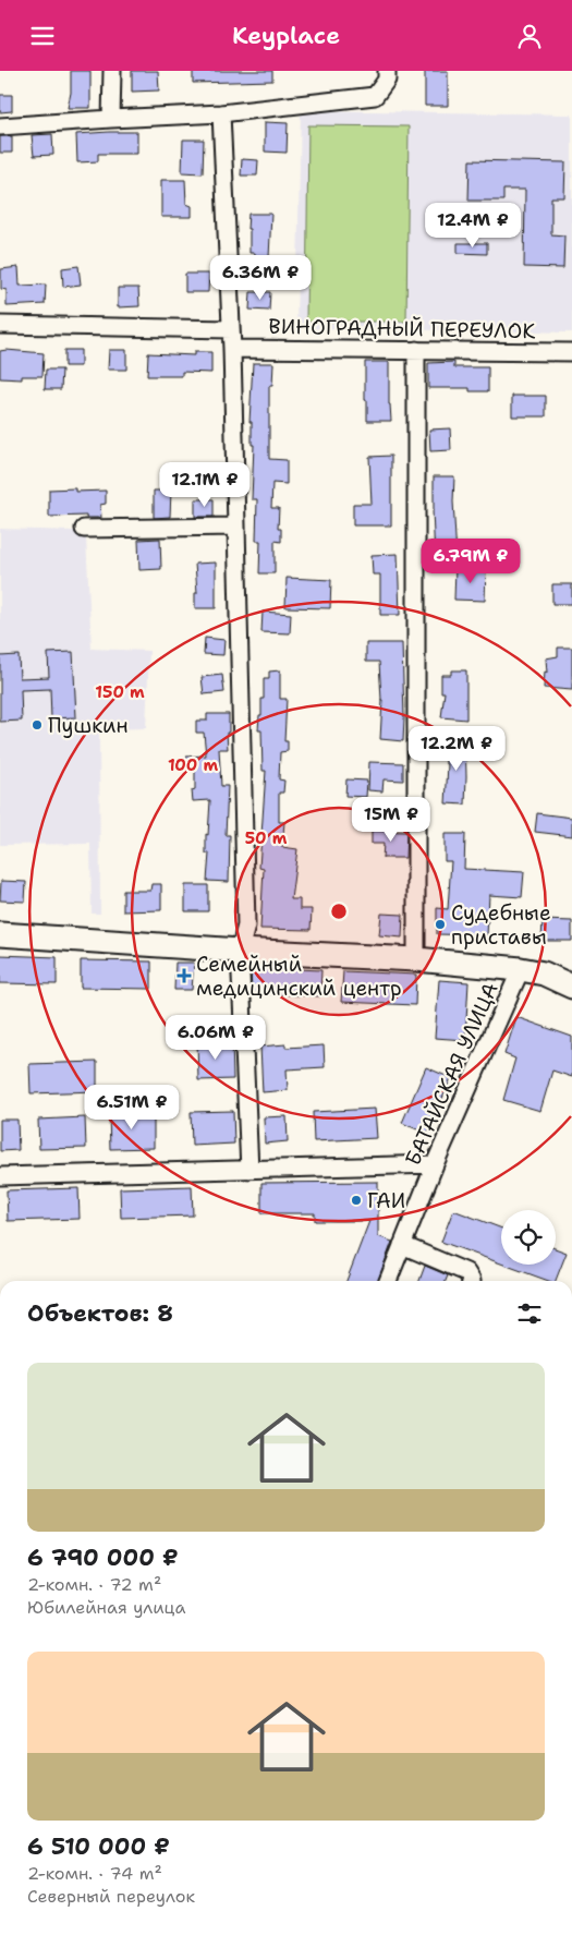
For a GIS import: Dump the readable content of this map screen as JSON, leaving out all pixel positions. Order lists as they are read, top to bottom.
{
  "streets": {
    "street": ["ВИНОГРАДНЫЙ ПЕРЕУЛОК", "БАТАЙСКАЯ УЛИЦА"]
  },
  "places": {
    "other": ["Пушкин", "Судебные приставы", "ГАИ"],
    "health": ["Семейный медицинский центр"]
  },
  "page": {
    "header": "Keyplace",
    "price": [
      "12.4M ₽",
      "6.36M ₽",
      "12.1M ₽",
      "6.79M ₽",
      "12.2M ₽",
      "15M ₽",
      "6.06M ₽",
      "6.51M ₽"
    ],
    "heading": "Объектов: 8",
    "list": [
      {
        "name": "6 790 000 ₽",
        "note": "2-комн. · 72 m² · Юбилейная улица"
      },
      {
        "name": "6 510 000 ₽",
        "note": "2-комн. · 74 m² · Северный переулок"
      }
    ]
  },
  "rings": ["150 m", "100 m", "50 m"]
}
